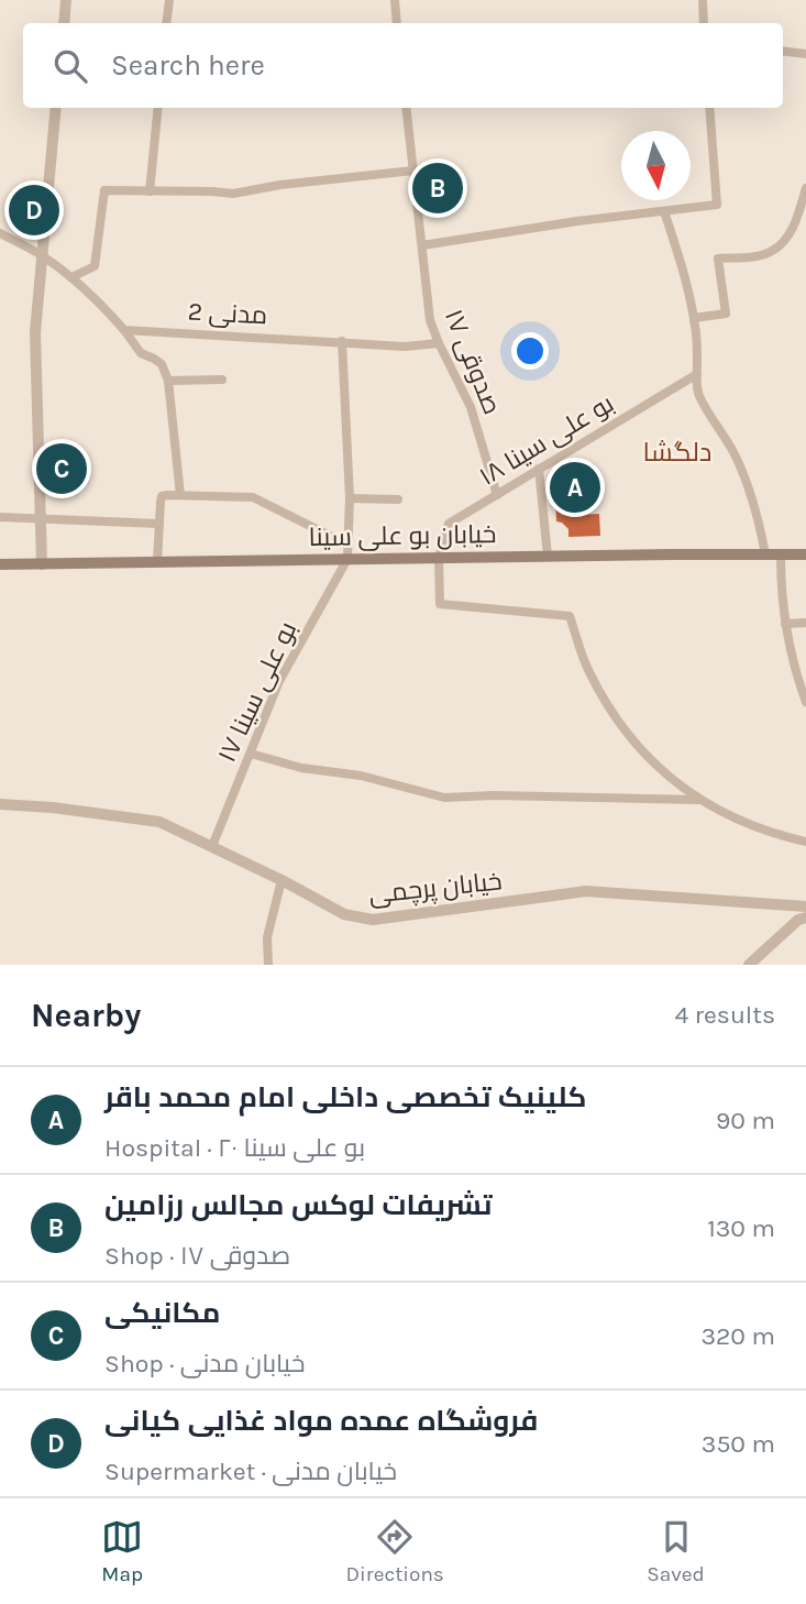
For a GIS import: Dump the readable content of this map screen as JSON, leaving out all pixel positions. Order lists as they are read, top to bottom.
{
  "streets": {
    "main road": ["خیابان بو علی سینا"],
    "street": [
      "مدنی 2",
      "صدوقی ۱۷",
      "بو علی سینا ۱۸",
      "بو علی سینا ۱۷",
      "خیابان پرچمی"
    ]
  },
  "crossings": [
    ["مدنی 2", "صدوقی ۱۷"],
    ["صدوقی ۱۷", "بو علی سینا ۱۸"],
    ["بو علی سینا ۱۸", "خیابان بو علی سینا"],
    ["خیابان بو علی سینا", "بو علی سینا ۱۷"],
    ["بو علی سینا ۱۷", "خیابان پرچمی"]
  ],
  "districts": ["دلگشا"],
  "north": "bottom",
  "page": {
    "search": "Search here",
    "pins": [
      "B",
      "D",
      "C",
      "A"
    ],
    "heading": ["Nearby", "4 results"],
    "list": [
      {
        "mark": "A",
        "name": "کلینیک تخصصی داخلی امام محمد باقر",
        "note": "Hospital · بو علی سینا ۲۰",
        "value": "90 m"
      },
      {
        "mark": "B",
        "name": "تشریفات لوکس مجالس رزامین",
        "note": "Shop · صدوقی ۱۷",
        "value": "130 m"
      },
      {
        "mark": "C",
        "name": "مکانیکی",
        "note": "Shop · خیابان مدنی",
        "value": "320 m"
      },
      {
        "mark": "D",
        "name": "فروشگاه عمده مواد غذایی کیانی",
        "note": "Supermarket · خیابان مدنی",
        "value": "350 m"
      }
    ],
    "nav": ["Map", "Directions", "Saved"]
  }
}
